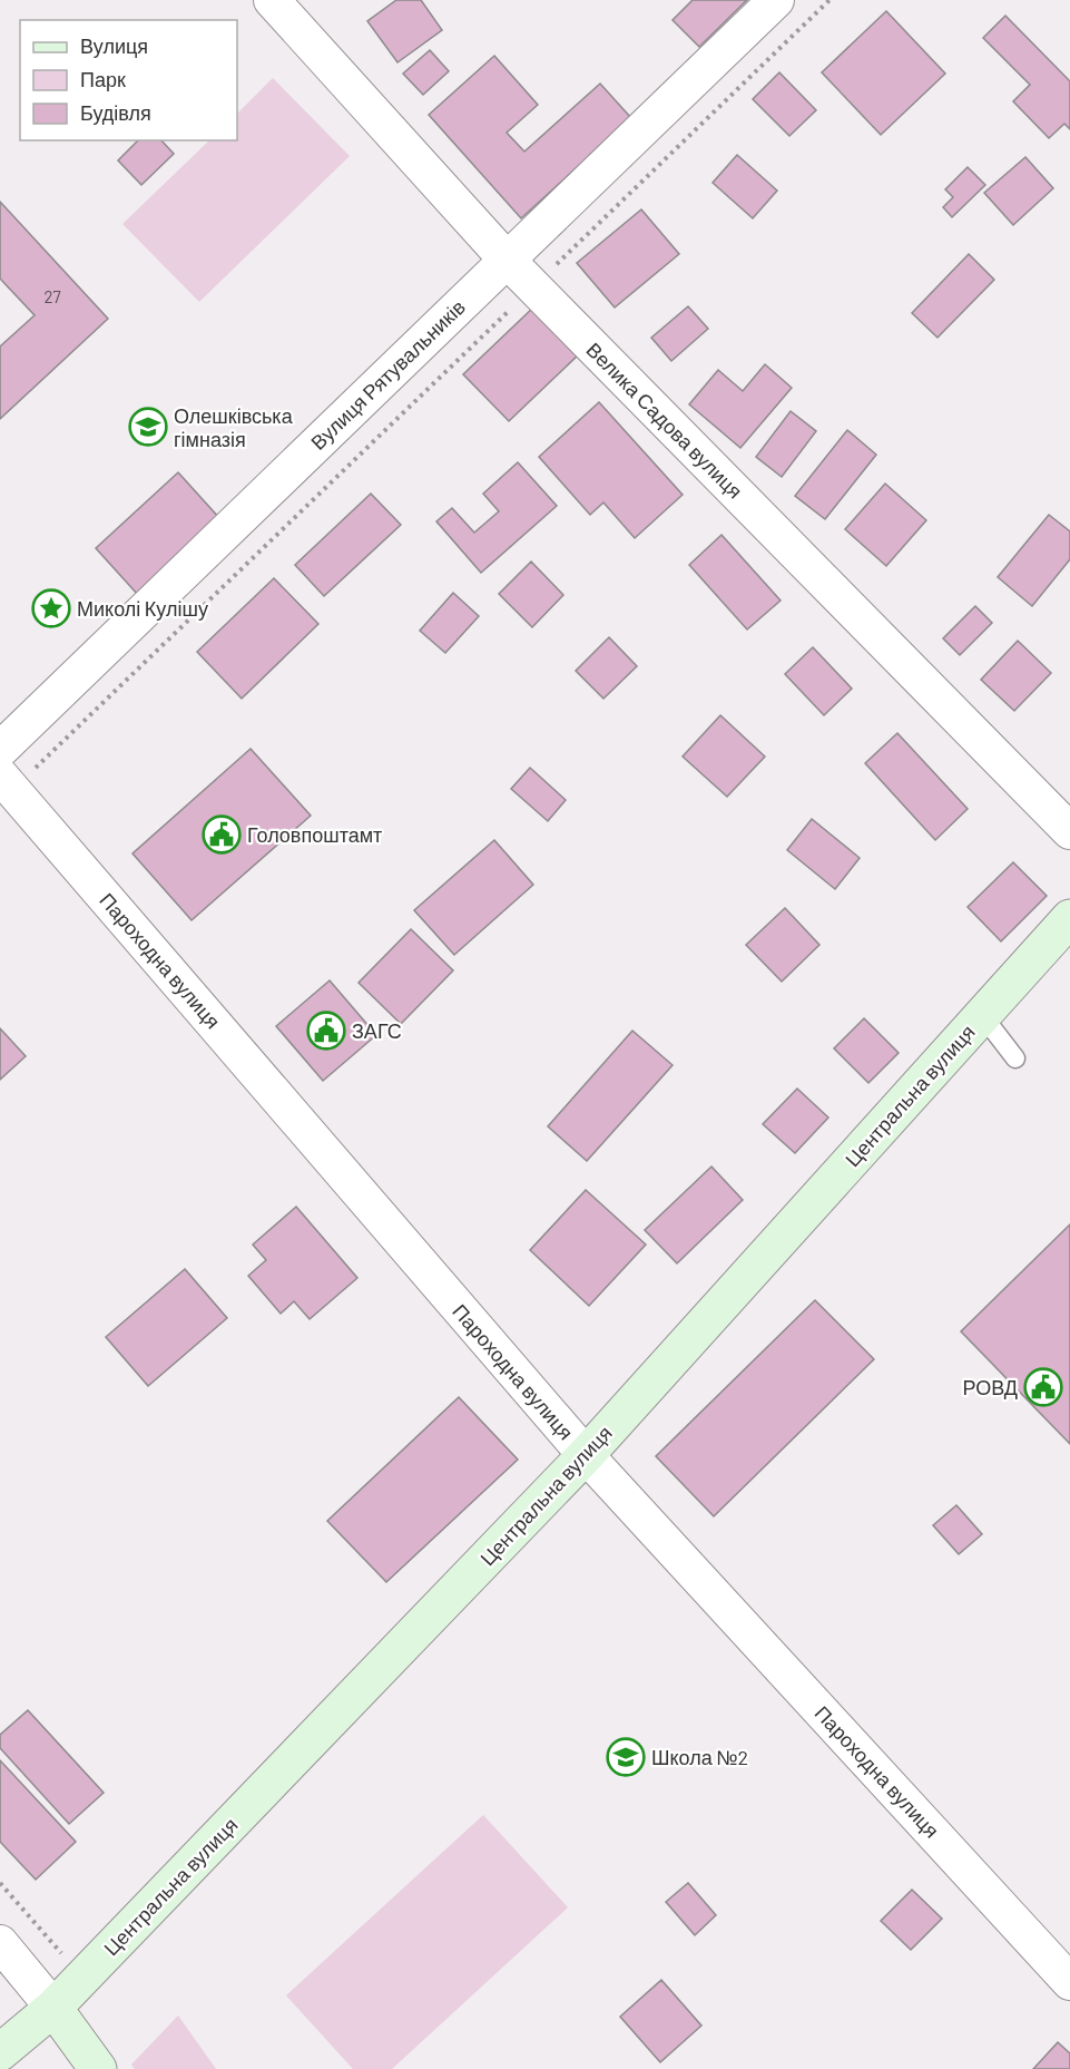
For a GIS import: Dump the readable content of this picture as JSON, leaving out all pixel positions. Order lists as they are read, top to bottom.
{
  "streets": {
    "street": [
      "Вулиця Рятувальників",
      "Велика Садова вулиця",
      "Пароходна вулиця",
      "Центральна вулиця"
    ]
  },
  "crossings": [
    ["Вулиця Рятувальників", "Велика Садова вулиця"],
    ["Пароходна вулиця", "Центральна вулиця"]
  ],
  "places": {
    "school or university": ["Олешківська гімназія", "Школа №2"],
    "place": ["Миколі Кулішу"],
    "public building": ["Головпоштамт", "ЗАГС", "РОВД"]
  },
  "house_numbers": ["27"],
  "legend": ["Вулиця", "Парк", "Будівля"]
}
